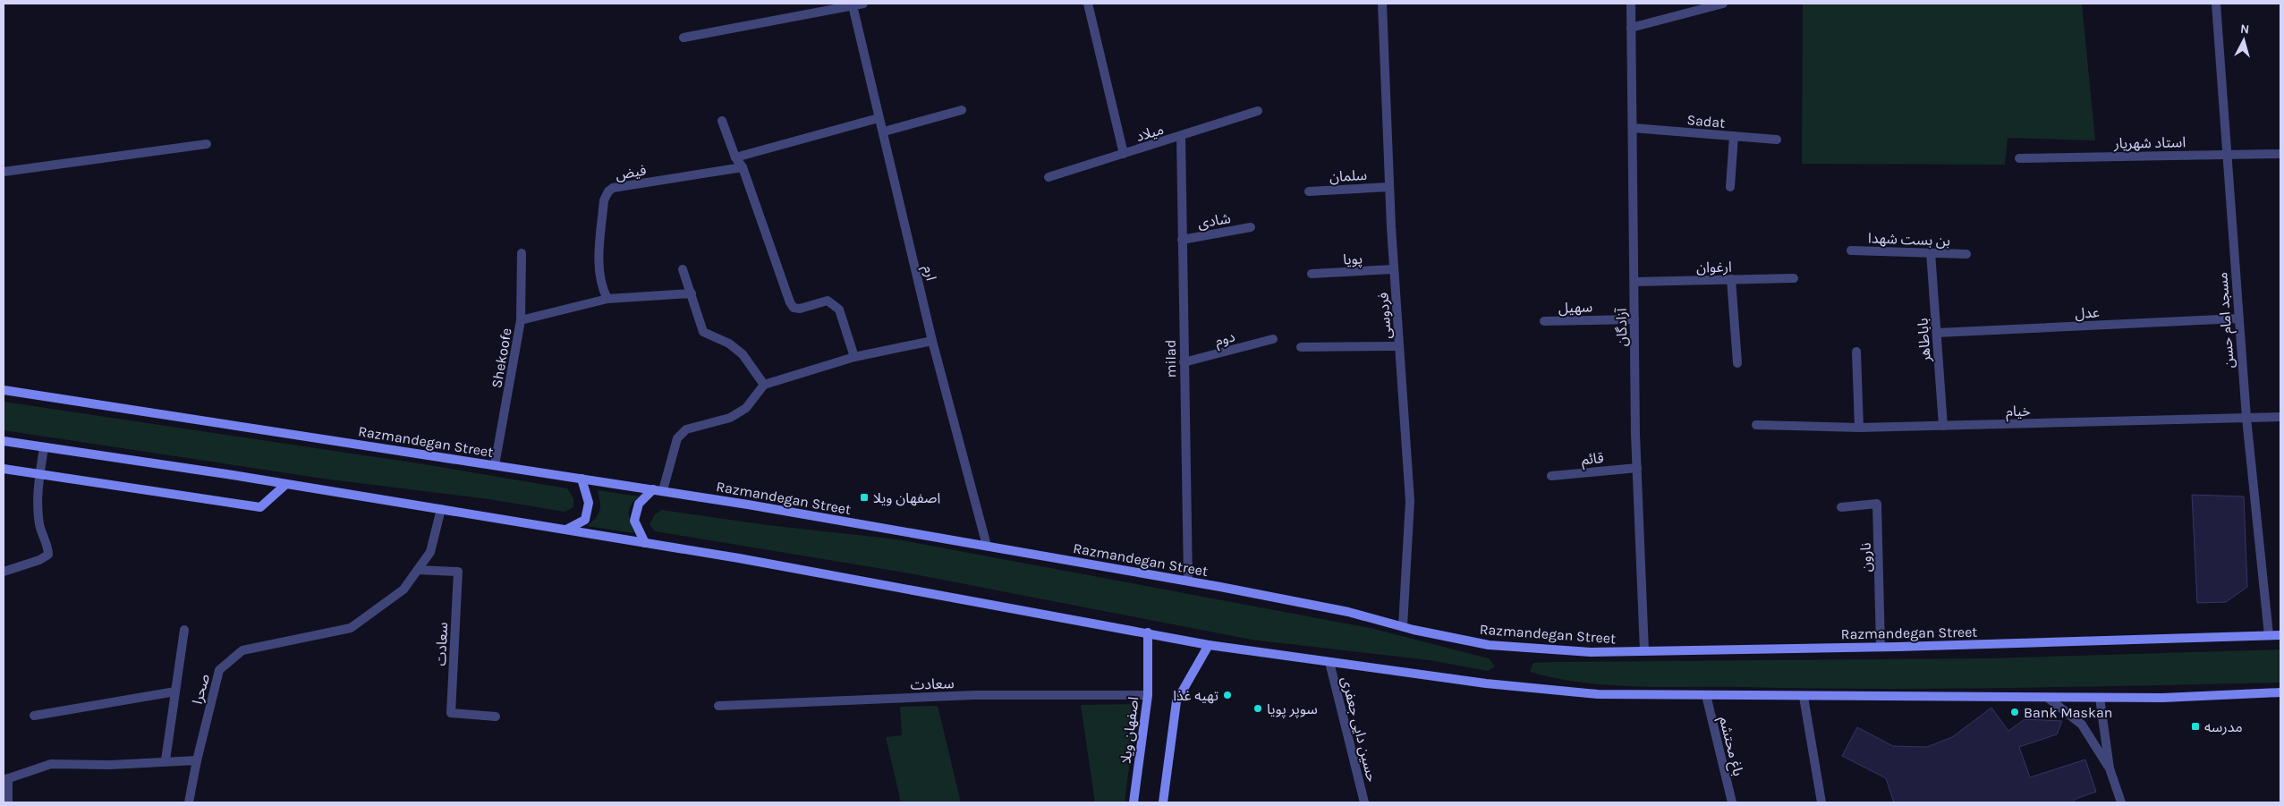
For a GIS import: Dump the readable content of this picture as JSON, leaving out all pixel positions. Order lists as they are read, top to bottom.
{
  "streets": {
    "main road": ["Razmandegan Street", "اصفهان ویلا"],
    "street": [
      "Sadat",
      "میلاد",
      "استاد شهریار",
      "فیض",
      "سلمان",
      "شادی",
      "بن بست شهدا",
      "پویا",
      "ارغوان",
      "ارم",
      "سهیل",
      "عدل",
      "فردوسی",
      "مسجد امام حسن",
      "آزادگان",
      "دوم",
      "باباطاهر",
      "Shekoofe",
      "milad",
      "خیام",
      "قائم",
      "نارون",
      "سعادت",
      "صحرا",
      "حسین دایی جعفری",
      "باغ محتشم"
    ]
  },
  "crossings": [
    ["Sadat", "آزادگان"],
    ["میلاد", "milad"],
    ["استاد شهریار", "مسجد امام حسن"],
    ["سلمان", "فردوسی"],
    ["شادی", "milad"],
    ["بن بست شهدا", "باباطاهر"],
    ["پویا", "فردوسی"],
    ["ارغوان", "آزادگان"],
    ["ارم", "Razmandegan Street"],
    ["سهیل", "آزادگان"],
    ["عدل", "مسجد امام حسن"],
    ["عدل", "باباطاهر"],
    ["فردوسی", "Razmandegan Street"],
    ["مسجد امام حسن", "خیام"],
    ["مسجد امام حسن", "Razmandegan Street"],
    ["آزادگان", "Razmandegan Street"],
    ["آزادگان", "قائم"],
    ["دوم", "milad"],
    ["باباطاهر", "خیام"],
    ["Shekoofe", "Razmandegan Street"],
    ["milad", "Razmandegan Street"],
    ["Razmandegan Street", "نارون"],
    ["سعادت", "صحرا"],
    ["سعادت", "اصفهان ویلا"]
  ],
  "places": {
    "transit": ["اصفهان ویلا", "مدرسه"],
    "other": ["تهیه غذا", "سوپر پویا", "Bank Maskan"]
  },
  "north": "top"
}
